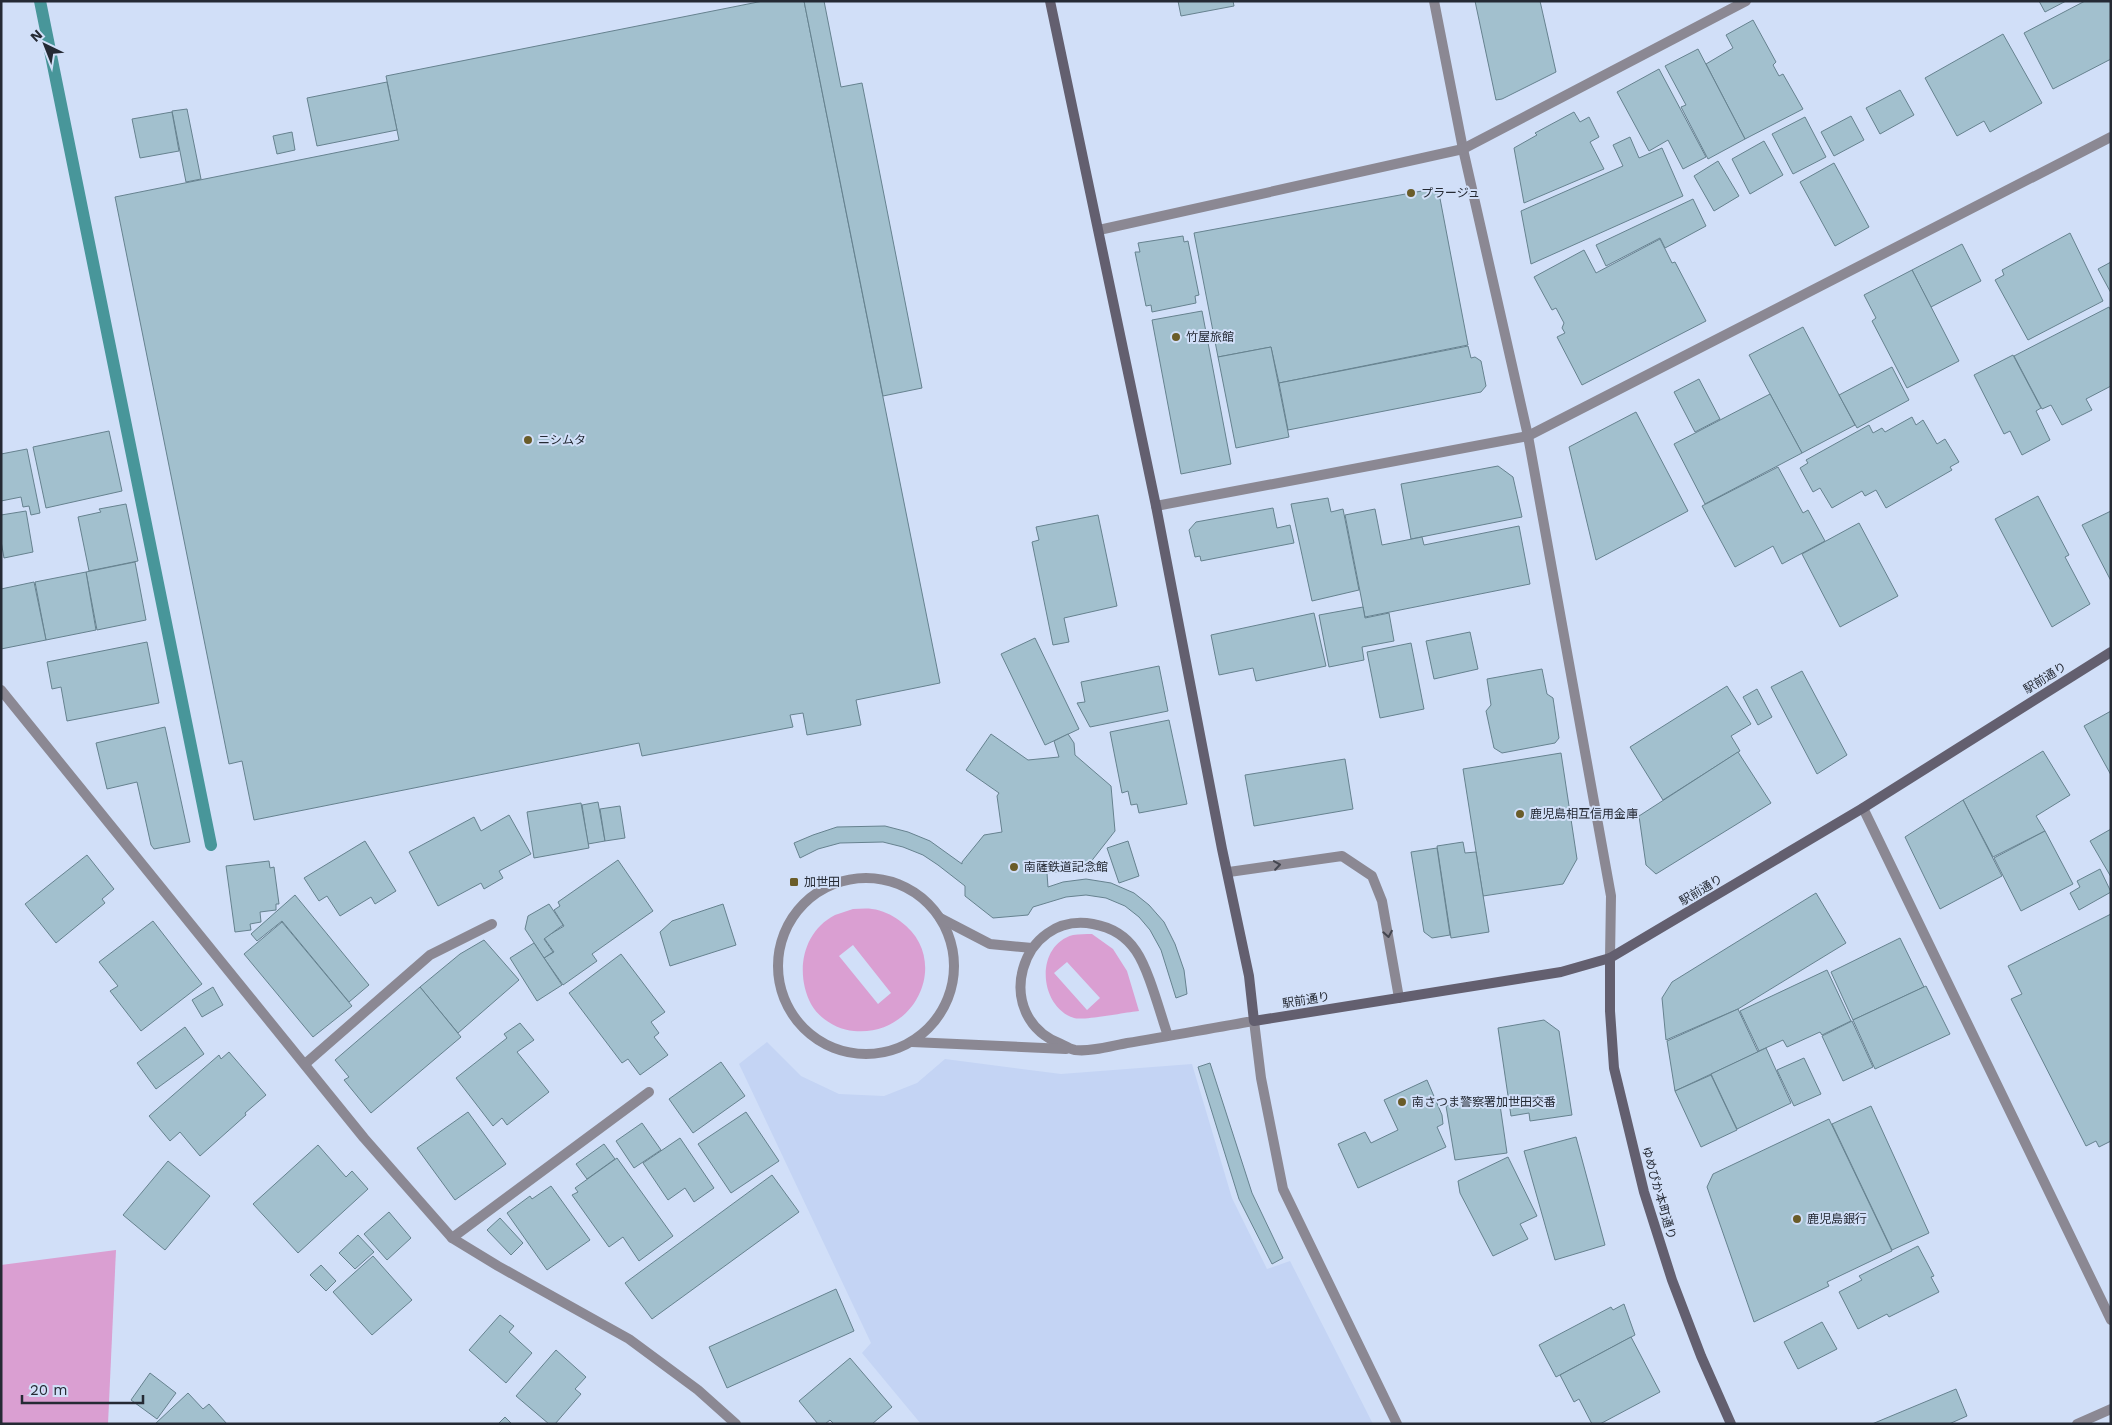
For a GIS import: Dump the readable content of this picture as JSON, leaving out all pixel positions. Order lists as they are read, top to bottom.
{
  "streets": {
    "street": ["駅前通り", "ゆめぴか本町通り"]
  },
  "crossings": [
    ["駅前通り", "ゆめぴか本町通り"]
  ],
  "places": {
    "other": [
      "プラージュ",
      "竹屋旅館",
      "ニシムタ",
      "鹿児島相互信用金庫",
      "南薩鉄道記念館",
      "南さつま警察署加世田交番",
      "鹿児島銀行"
    ],
    "transit": ["加世田"]
  },
  "scale_bar": "20 m",
  "north": "top left"
}
